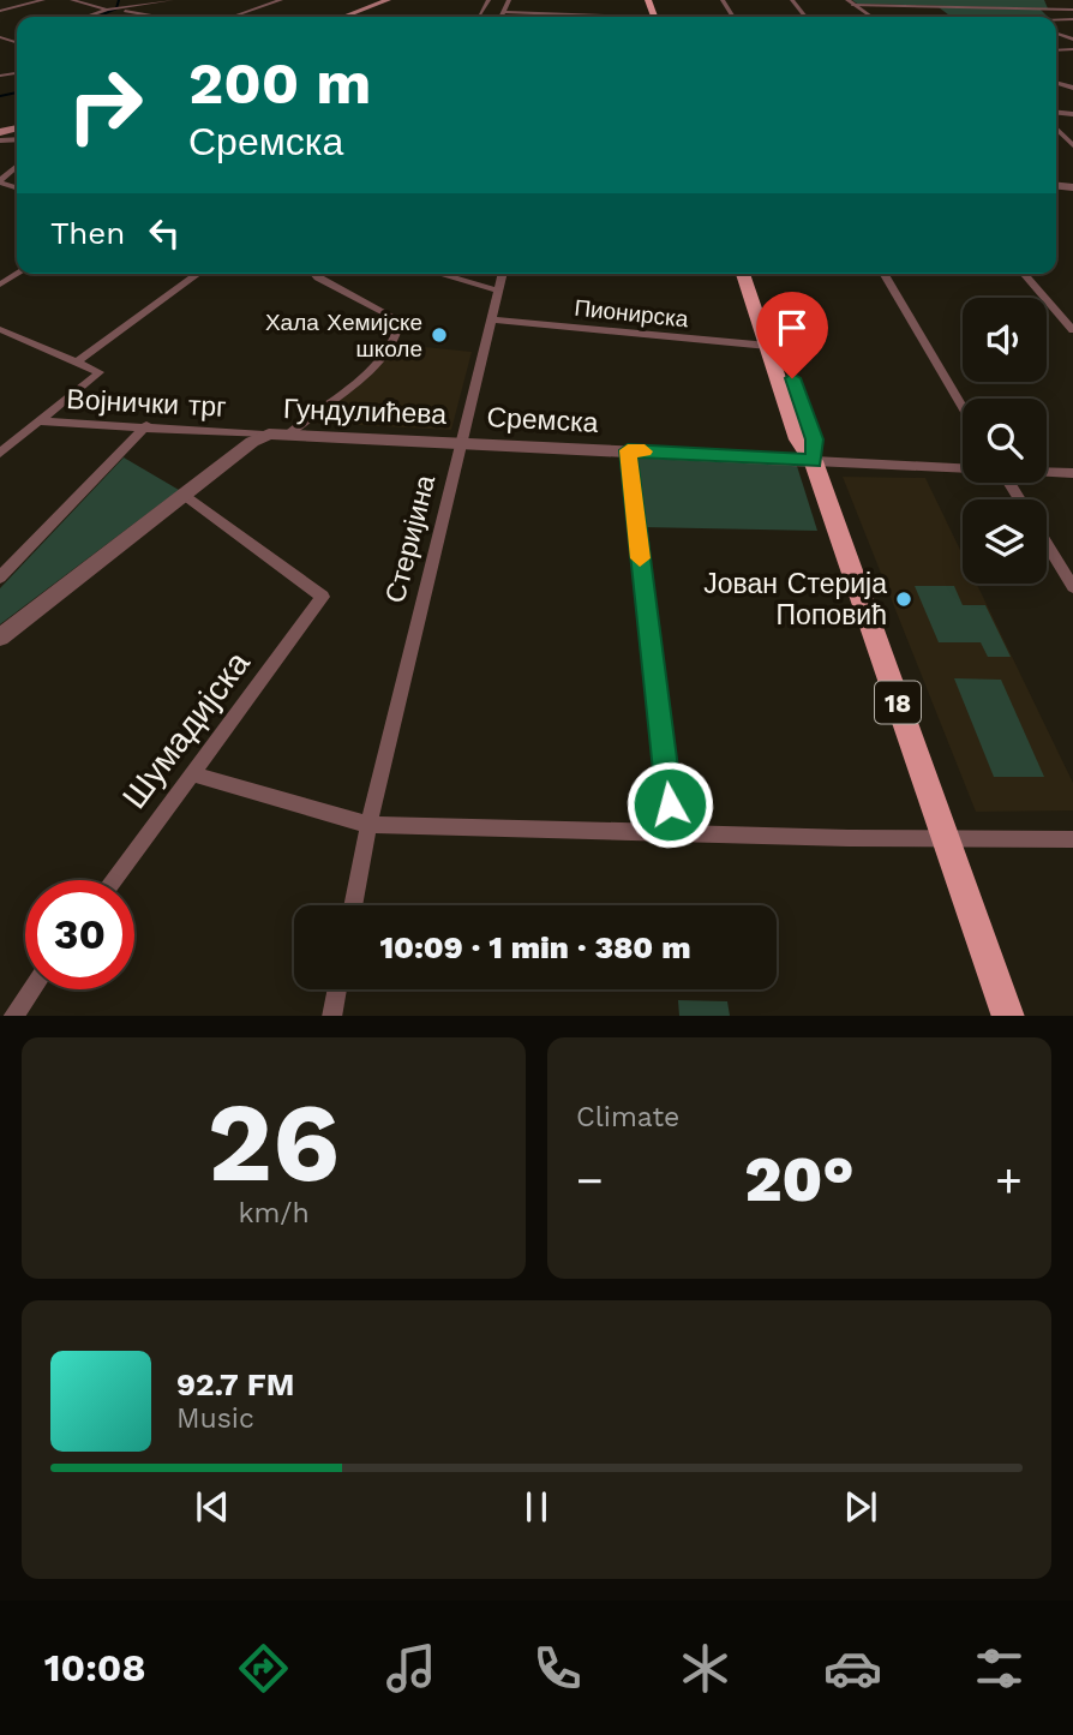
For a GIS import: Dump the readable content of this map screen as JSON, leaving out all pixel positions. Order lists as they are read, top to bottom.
{
  "streets": {
    "main road": ["18"],
    "street": [
      "Пионирска",
      "Војнички трг",
      "Гундулићева",
      "Сремска",
      "Стеријина",
      "Шумадијска"
    ]
  },
  "crossings": [
    ["Пионирска", "Стеријина"],
    ["Пионирска", "18"],
    ["Војнички трг", "Гундулићева"],
    ["Гундулићева", "Сремска"],
    ["Гундулићева", "Стеријина"],
    ["Гундулићева", "Шумадијска"],
    ["Сремска", "Стеријина"],
    ["Сремска", "18"]
  ],
  "places": ["Хала Хемијске школе", "Јован Стерија Поповић"],
  "page": {
    "turn": ["200 m", "Сремска"],
    "then": "Then",
    "limit": "30",
    "trip": "10:09 · 1 min · 380 m",
    "tile": [
      ["26", "km/h"],
      "Climate"
    ],
    "heat": ["−", "20°", "+"],
    "song": ["92.7 FM", "Music"],
    "tabs": "10:08"
  }
}
